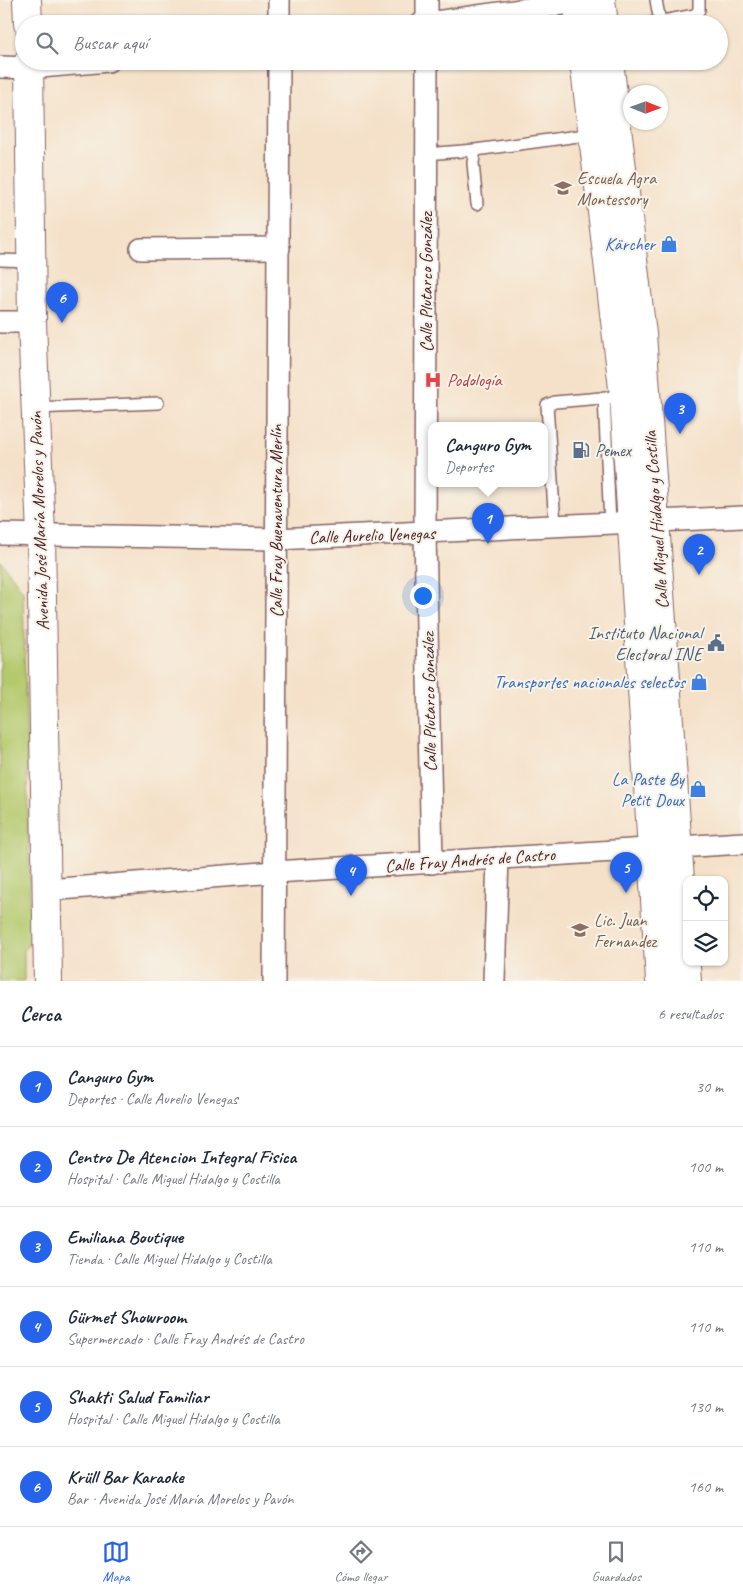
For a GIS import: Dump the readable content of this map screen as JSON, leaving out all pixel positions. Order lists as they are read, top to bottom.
{
  "streets": {
    "main road": ["Calle Miguel Hidalgo y Costilla", "Avenida José María Morelos y Pavón"],
    "street": [
      "Calle Plutarco González",
      "Calle Fray Buenaventura Merlín",
      "Calle Aurelio Venegas",
      "Calle Fray Andrés de Castro"
    ]
  },
  "crossings": [
    ["Calle Plutarco González", "Calle Aurelio Venegas"],
    ["Calle Plutarco González", "Calle Fray Andrés de Castro"],
    ["Calle Miguel Hidalgo y Costilla", "Calle Aurelio Venegas"],
    ["Calle Miguel Hidalgo y Costilla", "Calle Fray Andrés de Castro"],
    ["Avenida José María Morelos y Pavón", "Calle Aurelio Venegas"],
    ["Avenida José María Morelos y Pavón", "Calle Fray Andrés de Castro"],
    ["Calle Fray Buenaventura Merlín", "Calle Aurelio Venegas"],
    ["Calle Fray Buenaventura Merlín", "Calle Fray Andrés de Castro"]
  ],
  "places": {
    "school or university": ["Escuela Agra Montessory", "Lic. Juan Fernandez"],
    "shop": ["Kärcher", "Transportes nacionales selectos", "La Paste By Petit Doux"],
    "hospital": ["Podología"],
    "fuel station": ["Pemex"],
    "public building": ["Instituto Nacional Electoral INE"]
  },
  "north": "right",
  "page": {
    "search": "Buscar aquí",
    "pins": [
      "6",
      "3",
      "1",
      "2",
      "5",
      "4"
    ],
    "popup": ["Canguro Gym", "Deportes"],
    "heading": ["Cerca", "6 resultados"],
    "list": [
      {
        "mark": "1",
        "name": "Canguro Gym",
        "note": "Deportes · Calle Aurelio Venegas",
        "value": "30 m"
      },
      {
        "mark": "2",
        "name": "Centro De Atencion Integral Fisica",
        "note": "Hospital · Calle Miguel Hidalgo y Costilla",
        "value": "100 m"
      },
      {
        "mark": "3",
        "name": "Emiliana Boutique",
        "note": "Tienda · Calle Miguel Hidalgo y Costilla",
        "value": "110 m"
      },
      {
        "mark": "4",
        "name": "Gürmet Showroom",
        "note": "Supermercado · Calle Fray Andrés de Castro",
        "value": "110 m"
      },
      {
        "mark": "5",
        "name": "Shakti Salud Familiar",
        "note": "Hospital · Calle Miguel Hidalgo y Costilla",
        "value": "130 m"
      },
      {
        "mark": "6",
        "name": "Krüll Bar Karaoke",
        "note": "Bar · Avenida José María Morelos y Pavón",
        "value": "160 m"
      }
    ],
    "nav": ["Mapa", "Cómo llegar", "Guardados"]
  }
}
